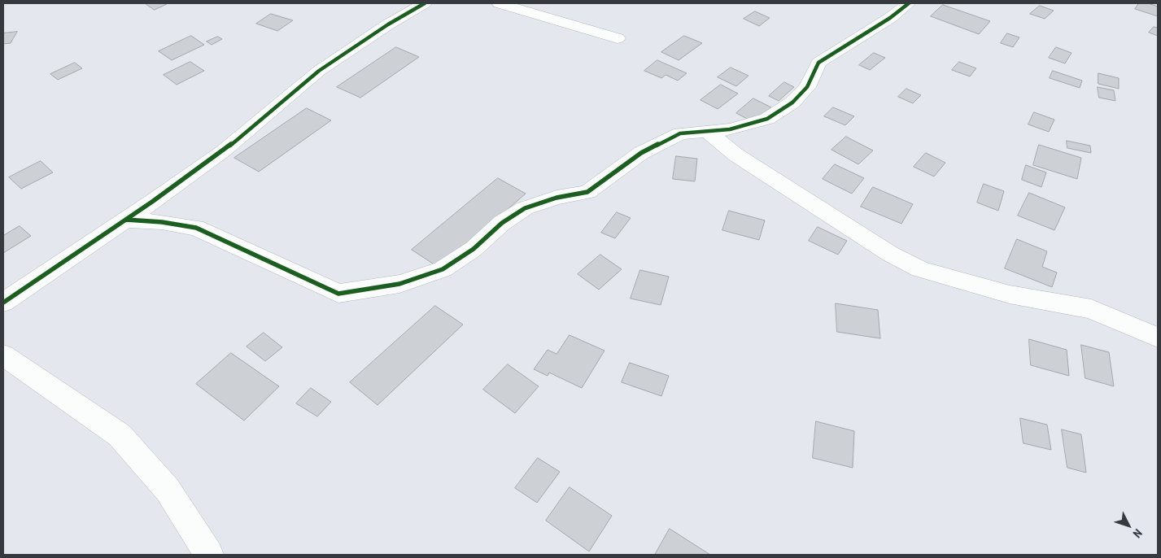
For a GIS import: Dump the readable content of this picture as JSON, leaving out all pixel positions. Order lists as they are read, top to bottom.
{
  "north": "bottom right"
}
